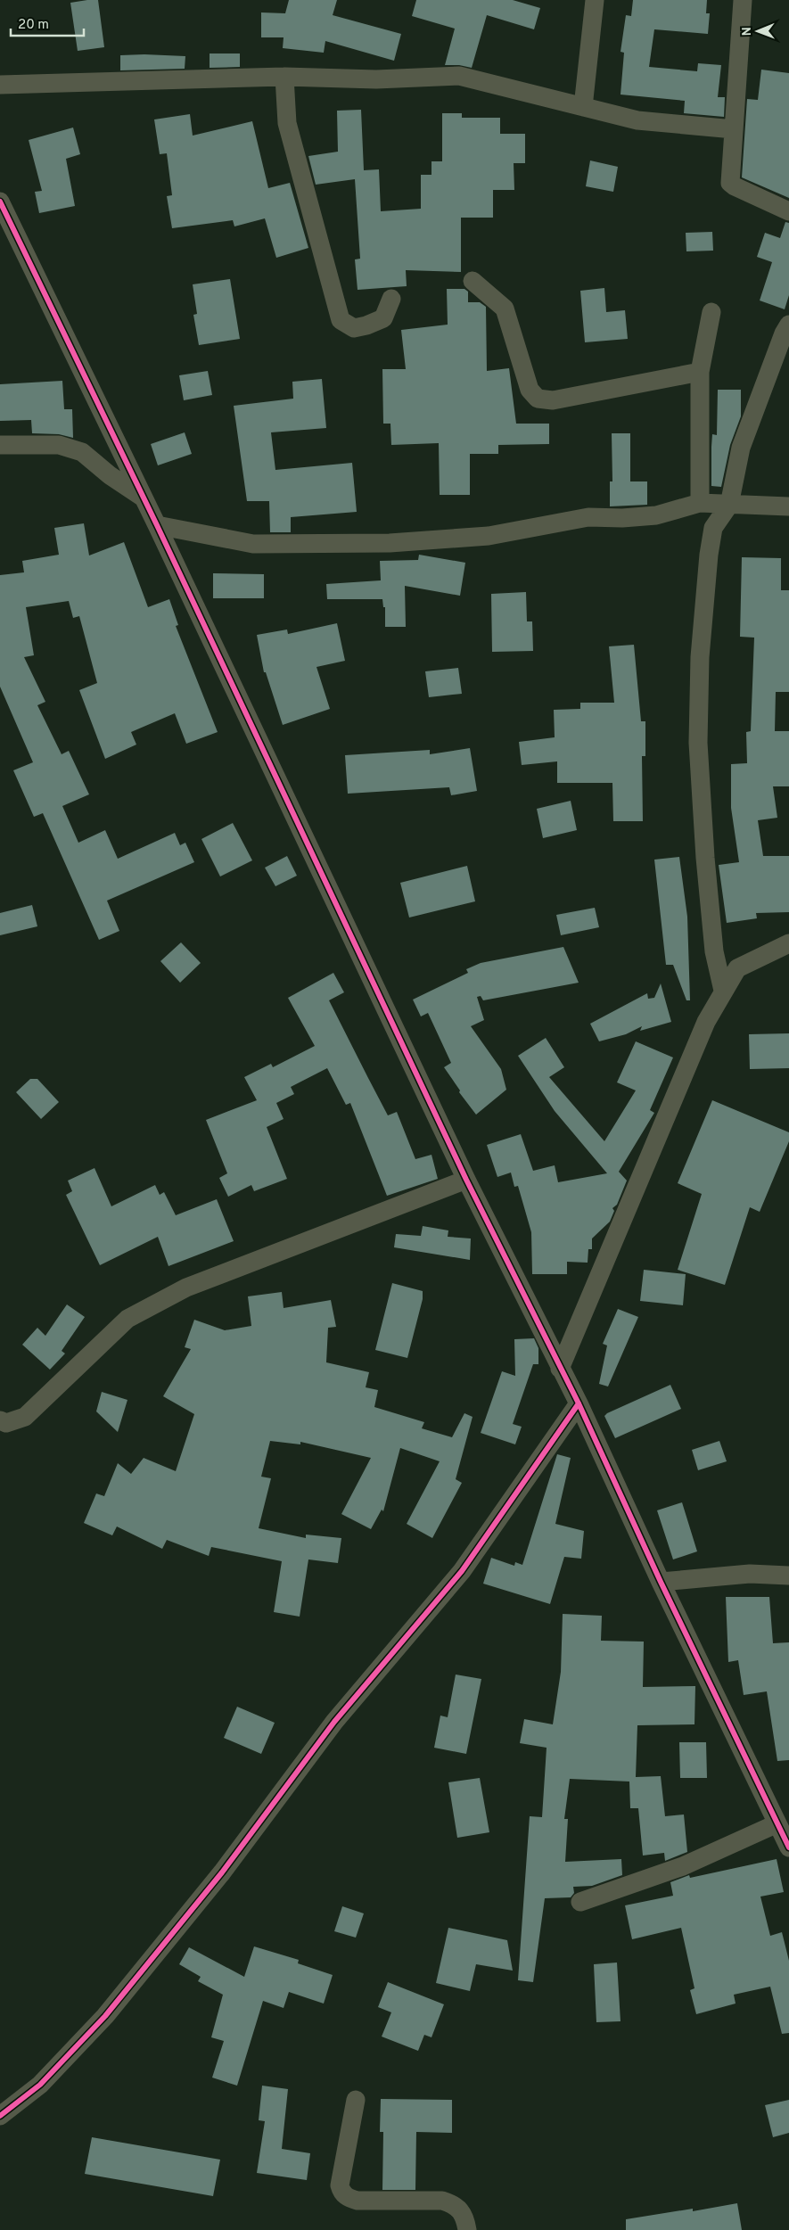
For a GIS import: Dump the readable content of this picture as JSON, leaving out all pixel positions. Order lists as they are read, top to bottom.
{
  "scale_bar": "20 m",
  "north": "left"
}
